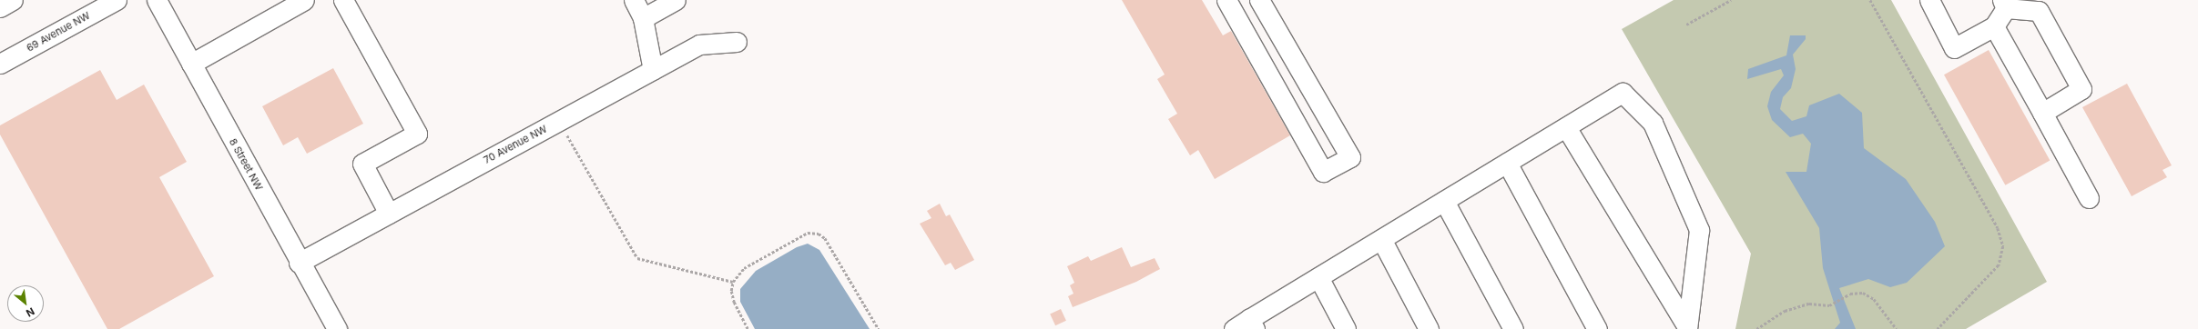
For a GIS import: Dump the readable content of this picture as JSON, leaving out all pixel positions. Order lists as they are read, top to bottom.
{
  "streets": {
    "street": ["69 Avenue NW", "70 Avenue NW", "8 Street NW"]
  },
  "crossings": [
    ["70 Avenue NW", "8 Street NW"]
  ],
  "north": "bottom right"
}
